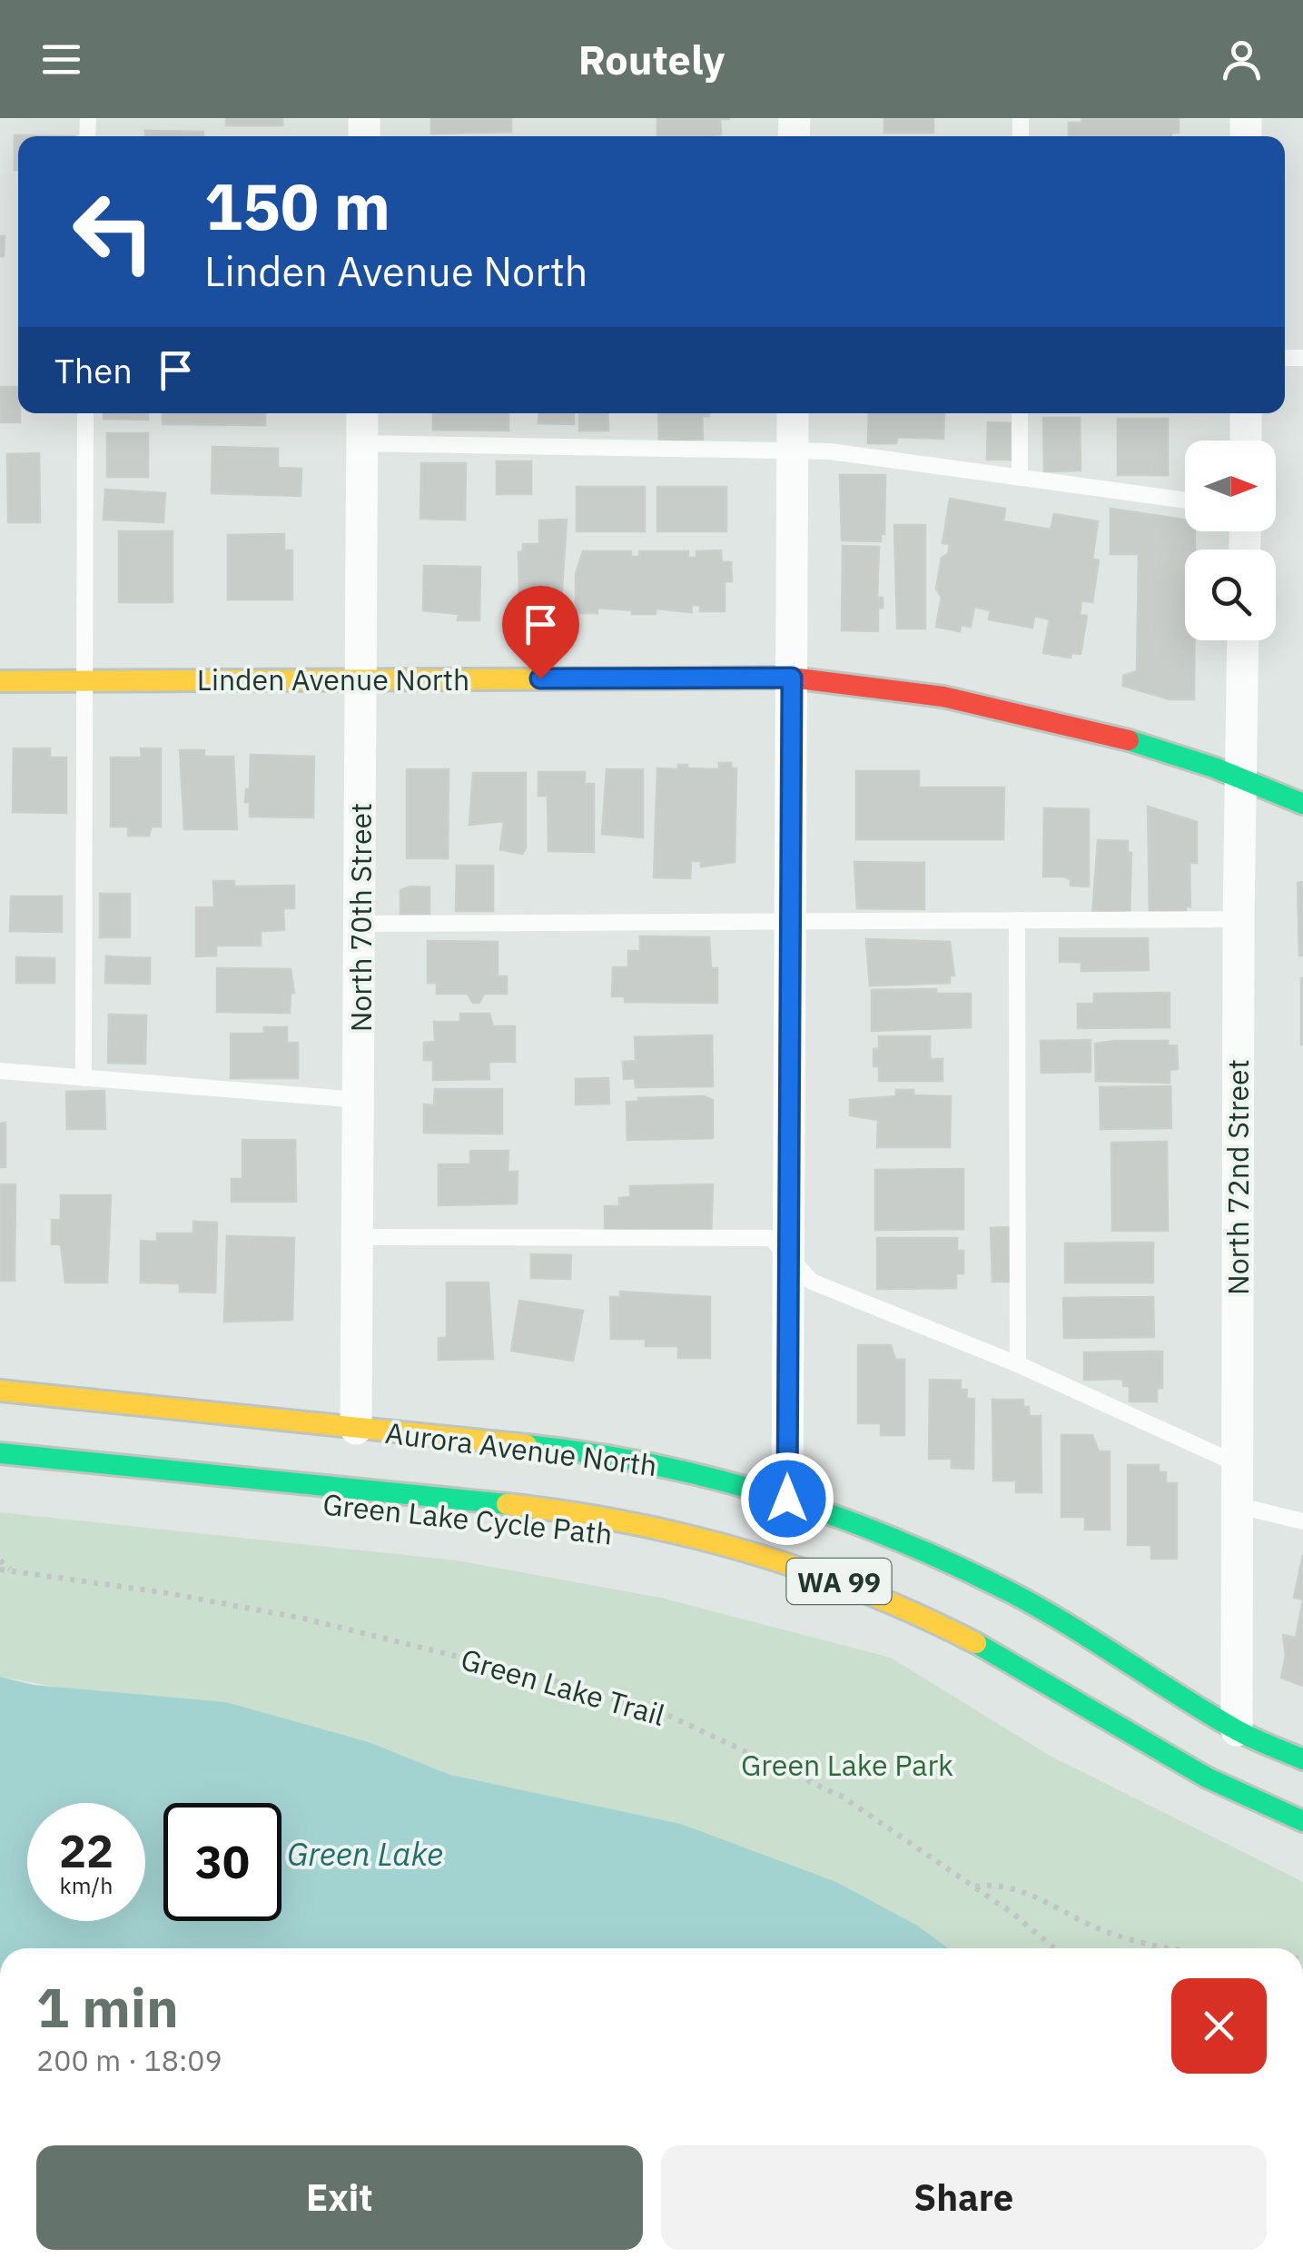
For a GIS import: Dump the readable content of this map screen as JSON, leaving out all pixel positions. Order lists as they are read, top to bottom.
{
  "streets": {
    "main road": ["Linden Avenue North", "Aurora Avenue North", "WA 99"],
    "street": ["North 70th Street", "North 72nd Street"],
    "path": ["Green Lake Trail"]
  },
  "crossings": [
    ["Linden Avenue North", "North 70th Street"],
    ["Linden Avenue North", "North 72nd Street"],
    ["North 70th Street", "Aurora Avenue North"],
    ["North 72nd Street", "Aurora Avenue North"]
  ],
  "water": ["Green Lake"],
  "parks": ["Green Lake Park"],
  "north": "right",
  "page": {
    "header": "Routely",
    "turn": ["150 m", "Linden Avenue North"],
    "then": "Then",
    "speed": "22 km/h",
    "limit": "30",
    "heading": ["1 min", "200 m · 18:09"],
    "buttons": ["Exit", "Share"]
  }
}
